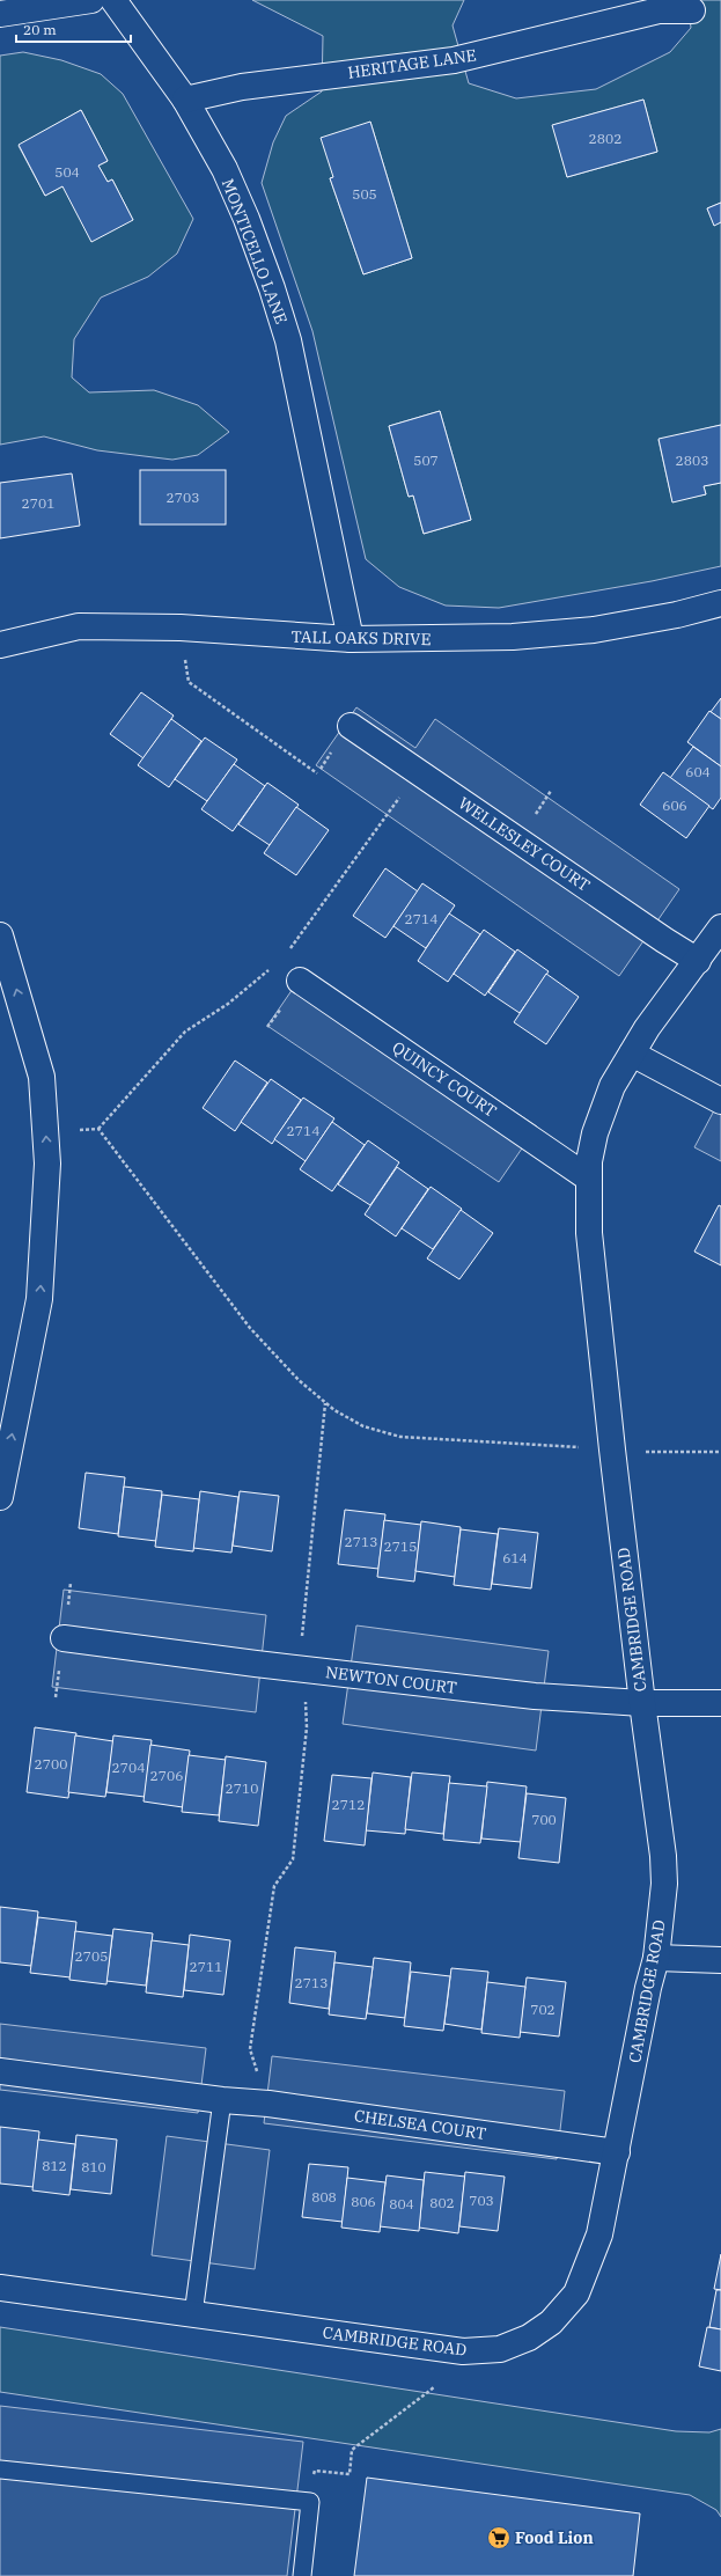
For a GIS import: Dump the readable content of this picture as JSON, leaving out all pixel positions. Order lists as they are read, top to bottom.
{
  "streets": {
    "street": [
      "HERITAGE LANE",
      "MONTICELLO LANE",
      "TALL OAKS DRIVE",
      "WELLESLEY COURT",
      "QUINCY COURT",
      "CAMBRIDGE ROAD",
      "NEWTON COURT",
      "CHELSEA COURT"
    ]
  },
  "crossings": [
    ["HERITAGE LANE", "MONTICELLO LANE"],
    ["MONTICELLO LANE", "TALL OAKS DRIVE"],
    ["WELLESLEY COURT", "CAMBRIDGE ROAD"],
    ["QUINCY COURT", "CAMBRIDGE ROAD"],
    ["CAMBRIDGE ROAD", "NEWTON COURT"],
    ["CAMBRIDGE ROAD", "CHELSEA COURT"]
  ],
  "places": {
    "supermarket": ["Food Lion"]
  },
  "house_numbers": [
    "2802",
    "504",
    "505",
    "507",
    "2803",
    "2703",
    "2701",
    "604",
    "606",
    "2714",
    "2714",
    "2713",
    "2715",
    "614",
    "2700",
    "2704",
    "2706",
    "2710",
    "2712",
    "700",
    "2705",
    "2711",
    "2713",
    "702",
    "812",
    "810",
    "808",
    "703",
    "806",
    "802",
    "804"
  ],
  "scale_bar": "20 m"
}
